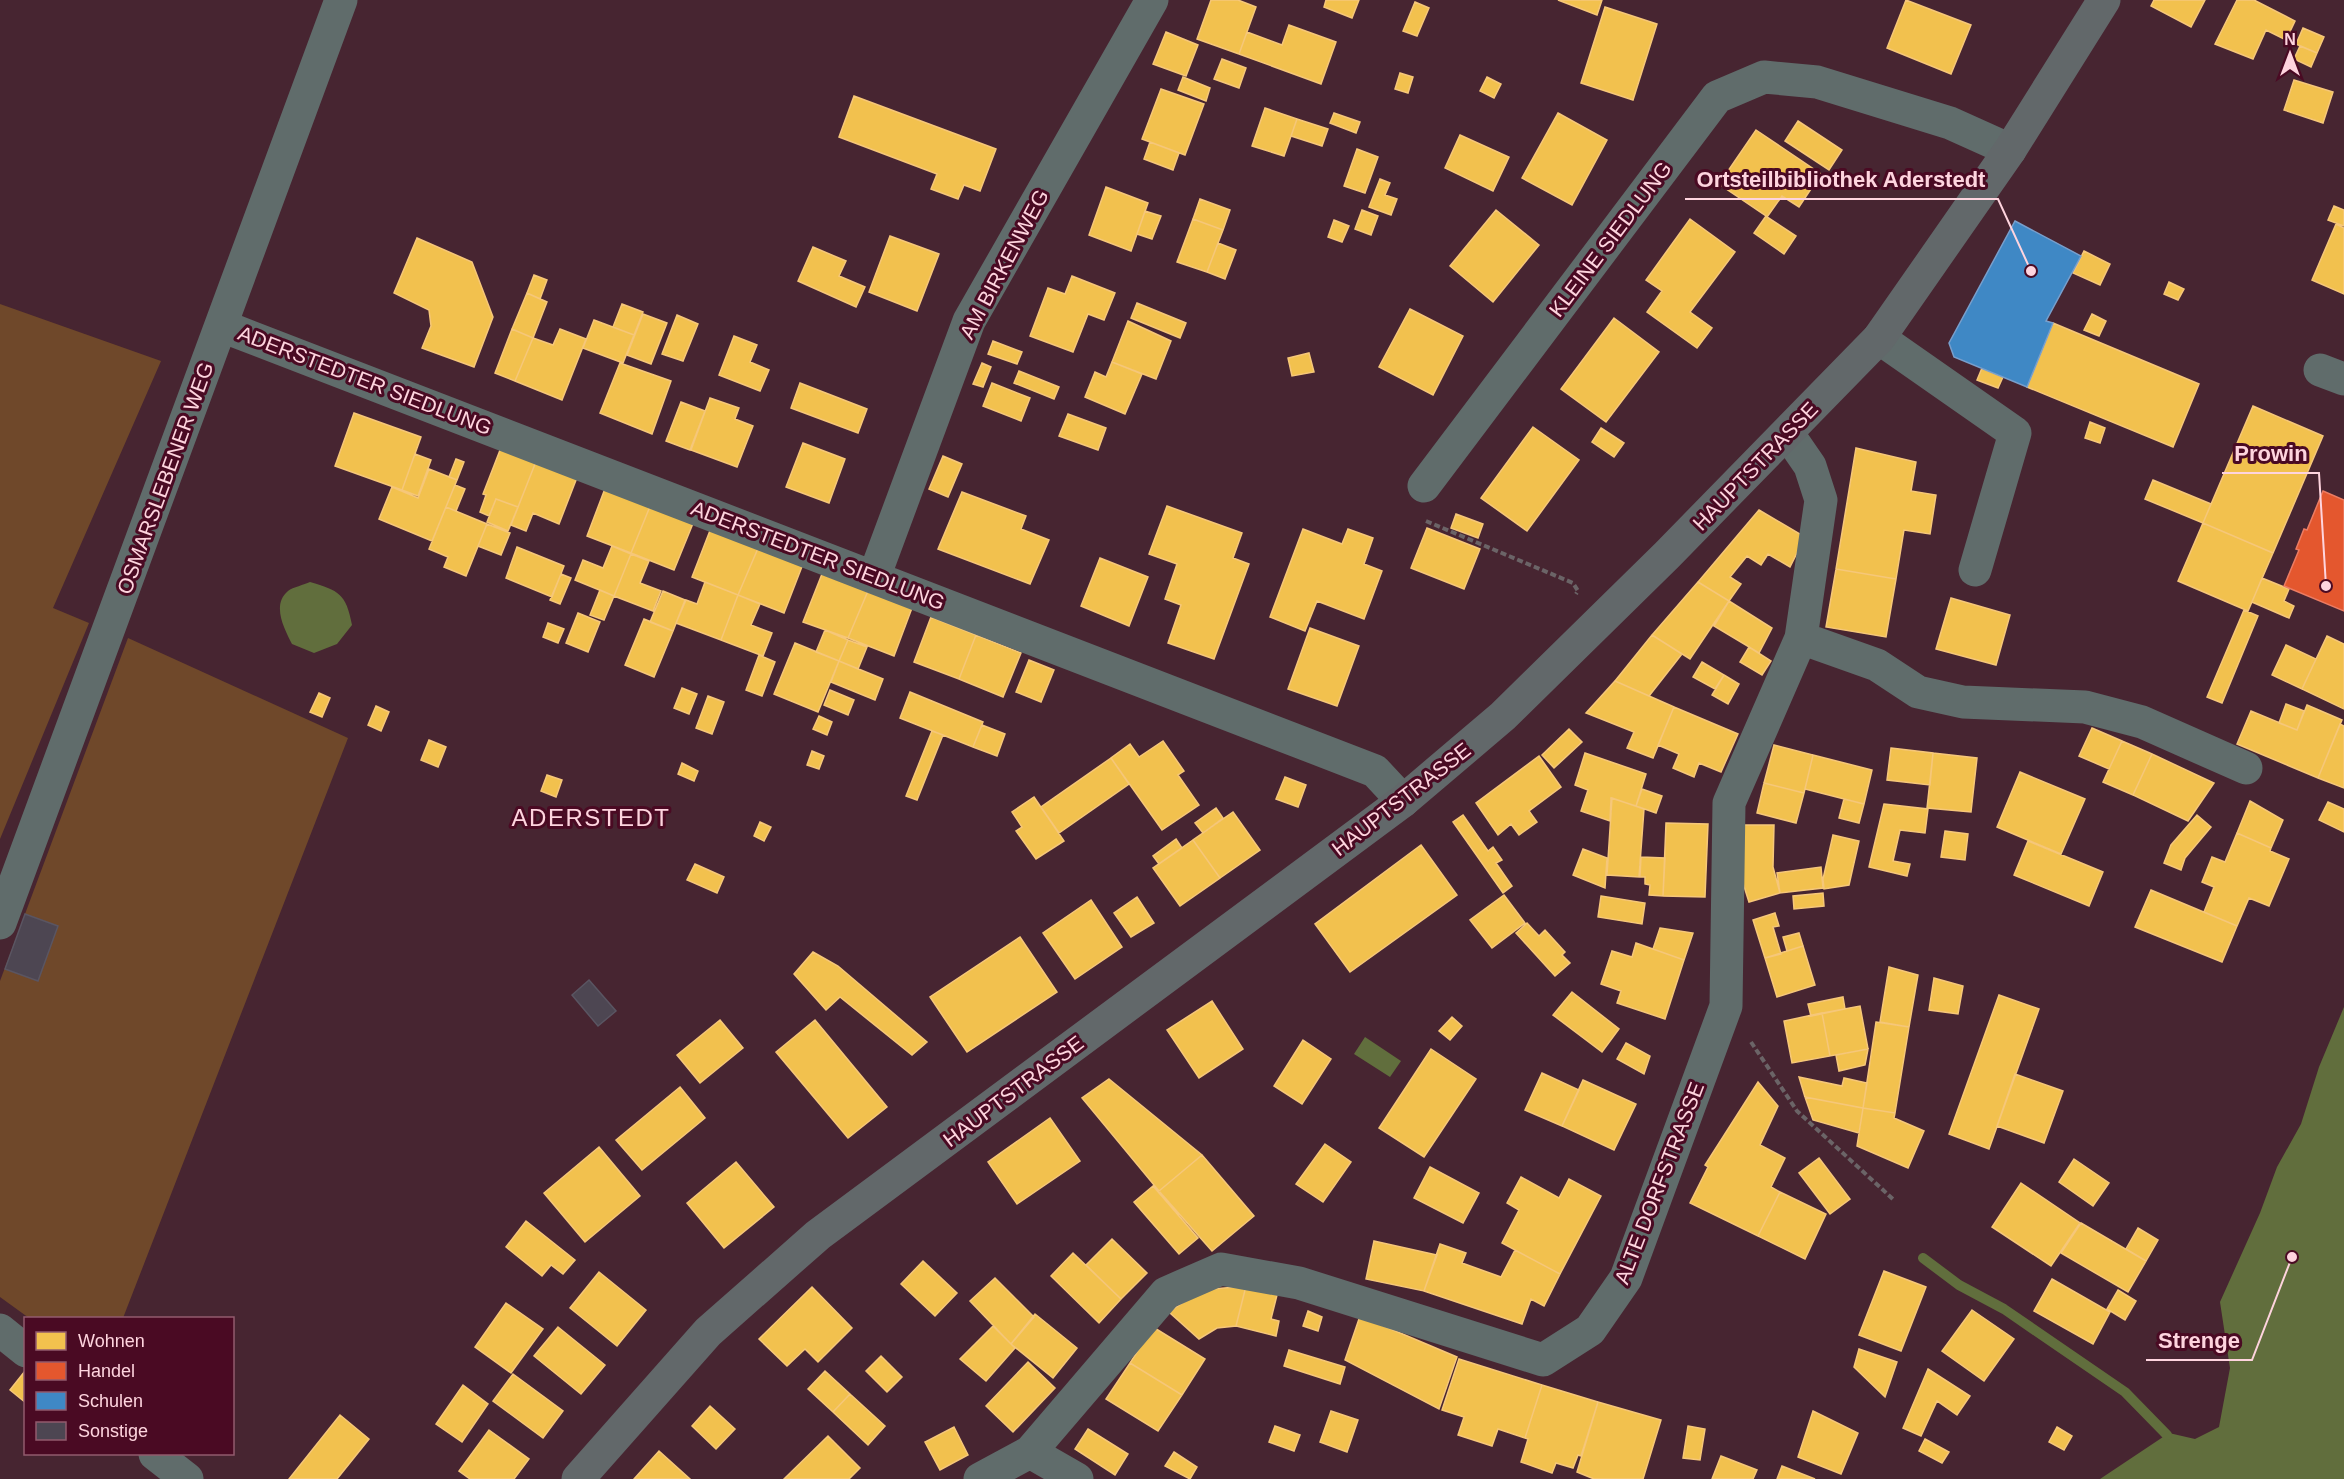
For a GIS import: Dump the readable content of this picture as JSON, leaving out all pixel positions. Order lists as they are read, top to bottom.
{
  "streets": {
    "main road": ["HAUPTSTRASSE"],
    "street": [
      "KLEINE SIEDLUNG",
      "AM BIRKENWEG",
      "ADERSTEDTER SIEDLUNG",
      "OSMARSLEBENER WEG",
      "ALTE DORFSTRASSE"
    ]
  },
  "crossings": [
    ["KLEINE SIEDLUNG", "HAUPTSTRASSE"],
    ["AM BIRKENWEG", "ADERSTEDTER SIEDLUNG"],
    ["ADERSTEDTER SIEDLUNG", "HAUPTSTRASSE"],
    ["ADERSTEDTER SIEDLUNG", "OSMARSLEBENER WEG"],
    ["HAUPTSTRASSE", "ALTE DORFSTRASSE"]
  ],
  "districts": ["ADERSTEDT"],
  "places": ["Ortsteilbibliothek Aderstedt", "Prowin", "Strenge"],
  "legend": [
    "Wohnen",
    "Handel",
    "Schulen",
    "Sonstige"
  ],
  "north": "top"
}
